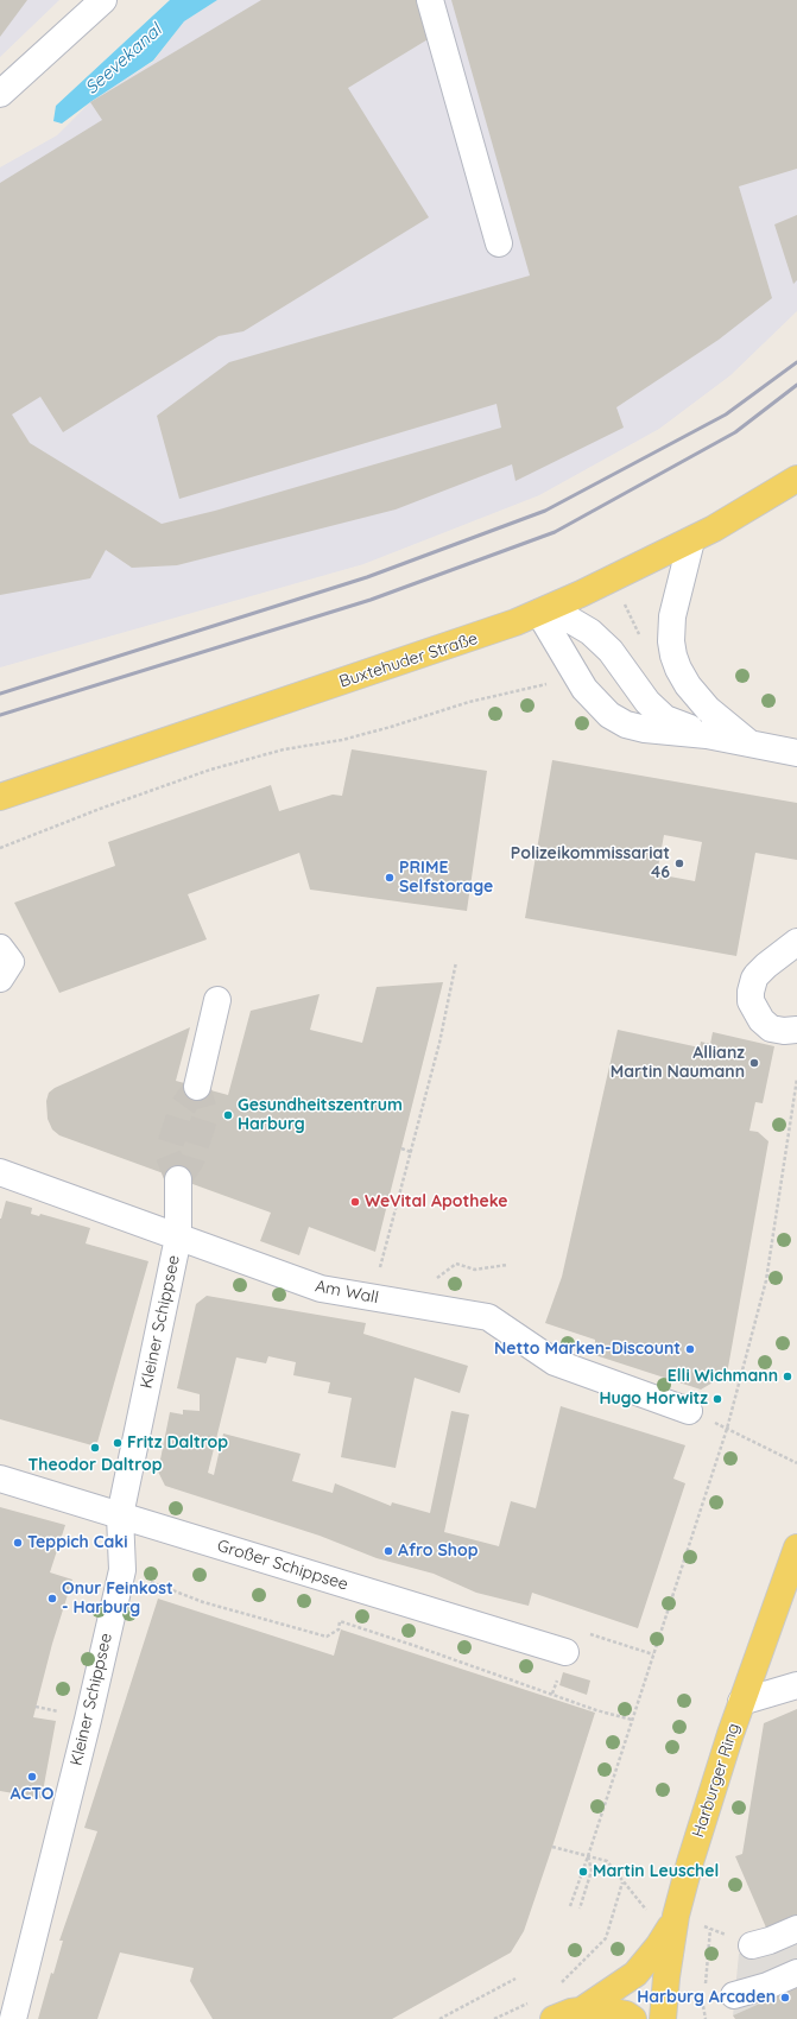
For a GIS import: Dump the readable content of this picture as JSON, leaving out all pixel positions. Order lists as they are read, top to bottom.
{
  "streets": {
    "main road": ["Buxtehuder Straße", "Harburger Ring"],
    "street": ["Am Wall", "Kleiner Schippsee", "Großer Schippsee"]
  },
  "crossings": [
    ["Am Wall", "Kleiner Schippsee"],
    ["Kleiner Schippsee", "Großer Schippsee"]
  ],
  "water": ["Seevekanal"],
  "places": [
    "Polizeikommissariat 46",
    "PRIME Selfstorage",
    "Allianz Martin Naumann",
    "Gesundheitszentrum Harburg",
    "WeVital Apotheke",
    "Netto Marken-Discount",
    "Elli Wichmann",
    "Hugo Horwitz",
    "Fritz Daltrop",
    "Theodor Daltrop",
    "Teppich Caki",
    "Afro Shop",
    "Onur Feinkost - Harburg",
    "ACTO",
    "Martin Leuschel",
    "Harburg Arcaden"
  ]
}
